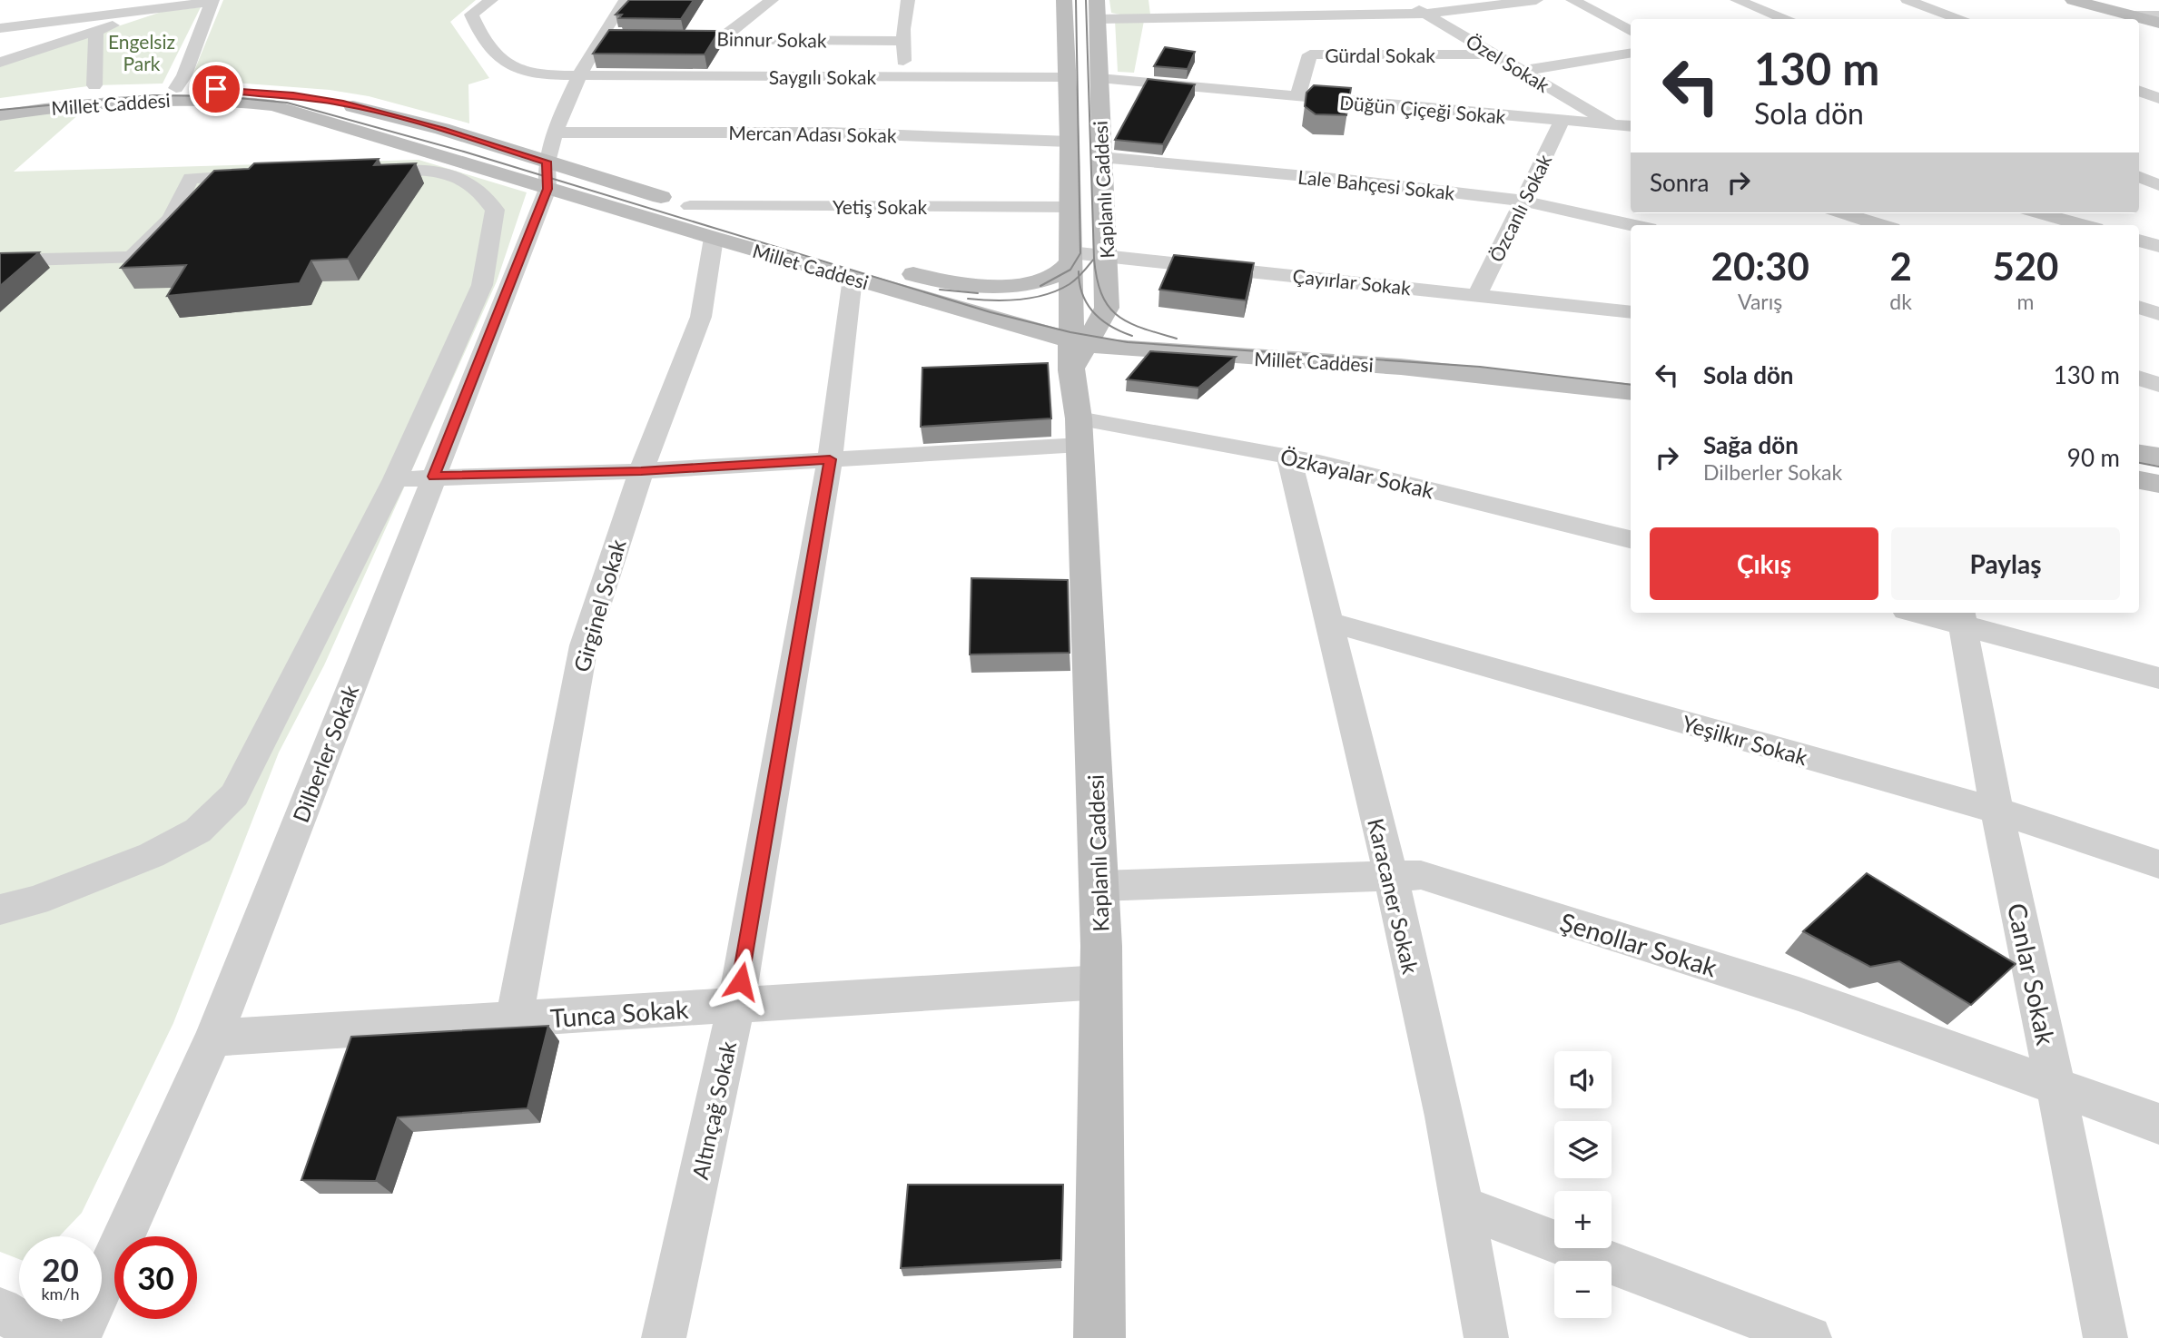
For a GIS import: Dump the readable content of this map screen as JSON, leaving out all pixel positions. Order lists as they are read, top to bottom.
{
  "streets": {
    "main road": ["Millet Caddesi", "Kaplanlı Caddesi"],
    "street": [
      "Binnur Sokak",
      "Gürdal Sokak",
      "Özel Sokak",
      "Saygılı Sokak",
      "Düğün Çiçeği Sokak",
      "Mercan Adası Sokak",
      "Lale Bahçesi Sokak",
      "Yetiş Sokak",
      "Özcanlı Sokak",
      "Çayırlar Sokak",
      "Özkayalar Sokak",
      "Girginel Sokak",
      "Yeşilkır Sokak",
      "Dilberler Sokak",
      "Karacaner Sokak",
      "Şenollar Sokak",
      "Canlar Sokak",
      "Tunca Sokak",
      "Altınçağ Sokak"
    ]
  },
  "crossings": [
    ["Gürdal Sokak", "Özel Sokak"],
    ["Gürdal Sokak", "Düğün Çiçeği Sokak"],
    ["Özel Sokak", "Düğün Çiçeği Sokak"],
    ["Saygılı Sokak", "Kaplanlı Caddesi"],
    ["Saygılı Sokak", "Dilberler Sokak"],
    ["Millet Caddesi", "Mercan Adası Sokak"],
    ["Millet Caddesi", "Kaplanlı Caddesi"],
    ["Millet Caddesi", "Yetiş Sokak"],
    ["Millet Caddesi", "Çayırlar Sokak"],
    ["Millet Caddesi", "Girginel Sokak"],
    ["Millet Caddesi", "Dilberler Sokak"],
    ["Millet Caddesi", "Altınçağ Sokak"],
    ["Düğün Çiçeği Sokak", "Kaplanlı Caddesi"],
    ["Düğün Çiçeği Sokak", "Özcanlı Sokak"],
    ["Mercan Adası Sokak", "Kaplanlı Caddesi"],
    ["Mercan Adası Sokak", "Dilberler Sokak"],
    ["Lale Bahçesi Sokak", "Kaplanlı Caddesi"],
    ["Lale Bahçesi Sokak", "Özcanlı Sokak"],
    ["Kaplanlı Caddesi", "Yetiş Sokak"],
    ["Kaplanlı Caddesi", "Çayırlar Sokak"],
    ["Kaplanlı Caddesi", "Özkayalar Sokak"],
    ["Kaplanlı Caddesi", "Şenollar Sokak"],
    ["Kaplanlı Caddesi", "Tunca Sokak"],
    ["Özcanlı Sokak", "Çayırlar Sokak"],
    ["Özkayalar Sokak", "Girginel Sokak"],
    ["Özkayalar Sokak", "Dilberler Sokak"],
    ["Özkayalar Sokak", "Karacaner Sokak"],
    ["Özkayalar Sokak", "Altınçağ Sokak"],
    ["Girginel Sokak", "Tunca Sokak"],
    ["Yeşilkır Sokak", "Karacaner Sokak"],
    ["Yeşilkır Sokak", "Canlar Sokak"],
    ["Dilberler Sokak", "Tunca Sokak"],
    ["Karacaner Sokak", "Şenollar Sokak"],
    ["Şenollar Sokak", "Canlar Sokak"],
    ["Tunca Sokak", "Altınçağ Sokak"]
  ],
  "parks": ["Engelsiz Park"],
  "page": {
    "turn": ["130 m", "Sola dön"],
    "then": "Sonra",
    "eta": [
      "20:30",
      "Varış",
      "2",
      "dk",
      "520",
      "m"
    ],
    "list": [
      {
        "name": "Sola dön",
        "value": "130 m"
      },
      {
        "name": "Sağa dön",
        "note": "Dilberler Sokak",
        "value": "90 m"
      }
    ],
    "buttons": ["Çıkış", "Paylaş"],
    "map_buttons": ["+", "−"],
    "speed": "20 km/h",
    "limit": "30"
  }
}
